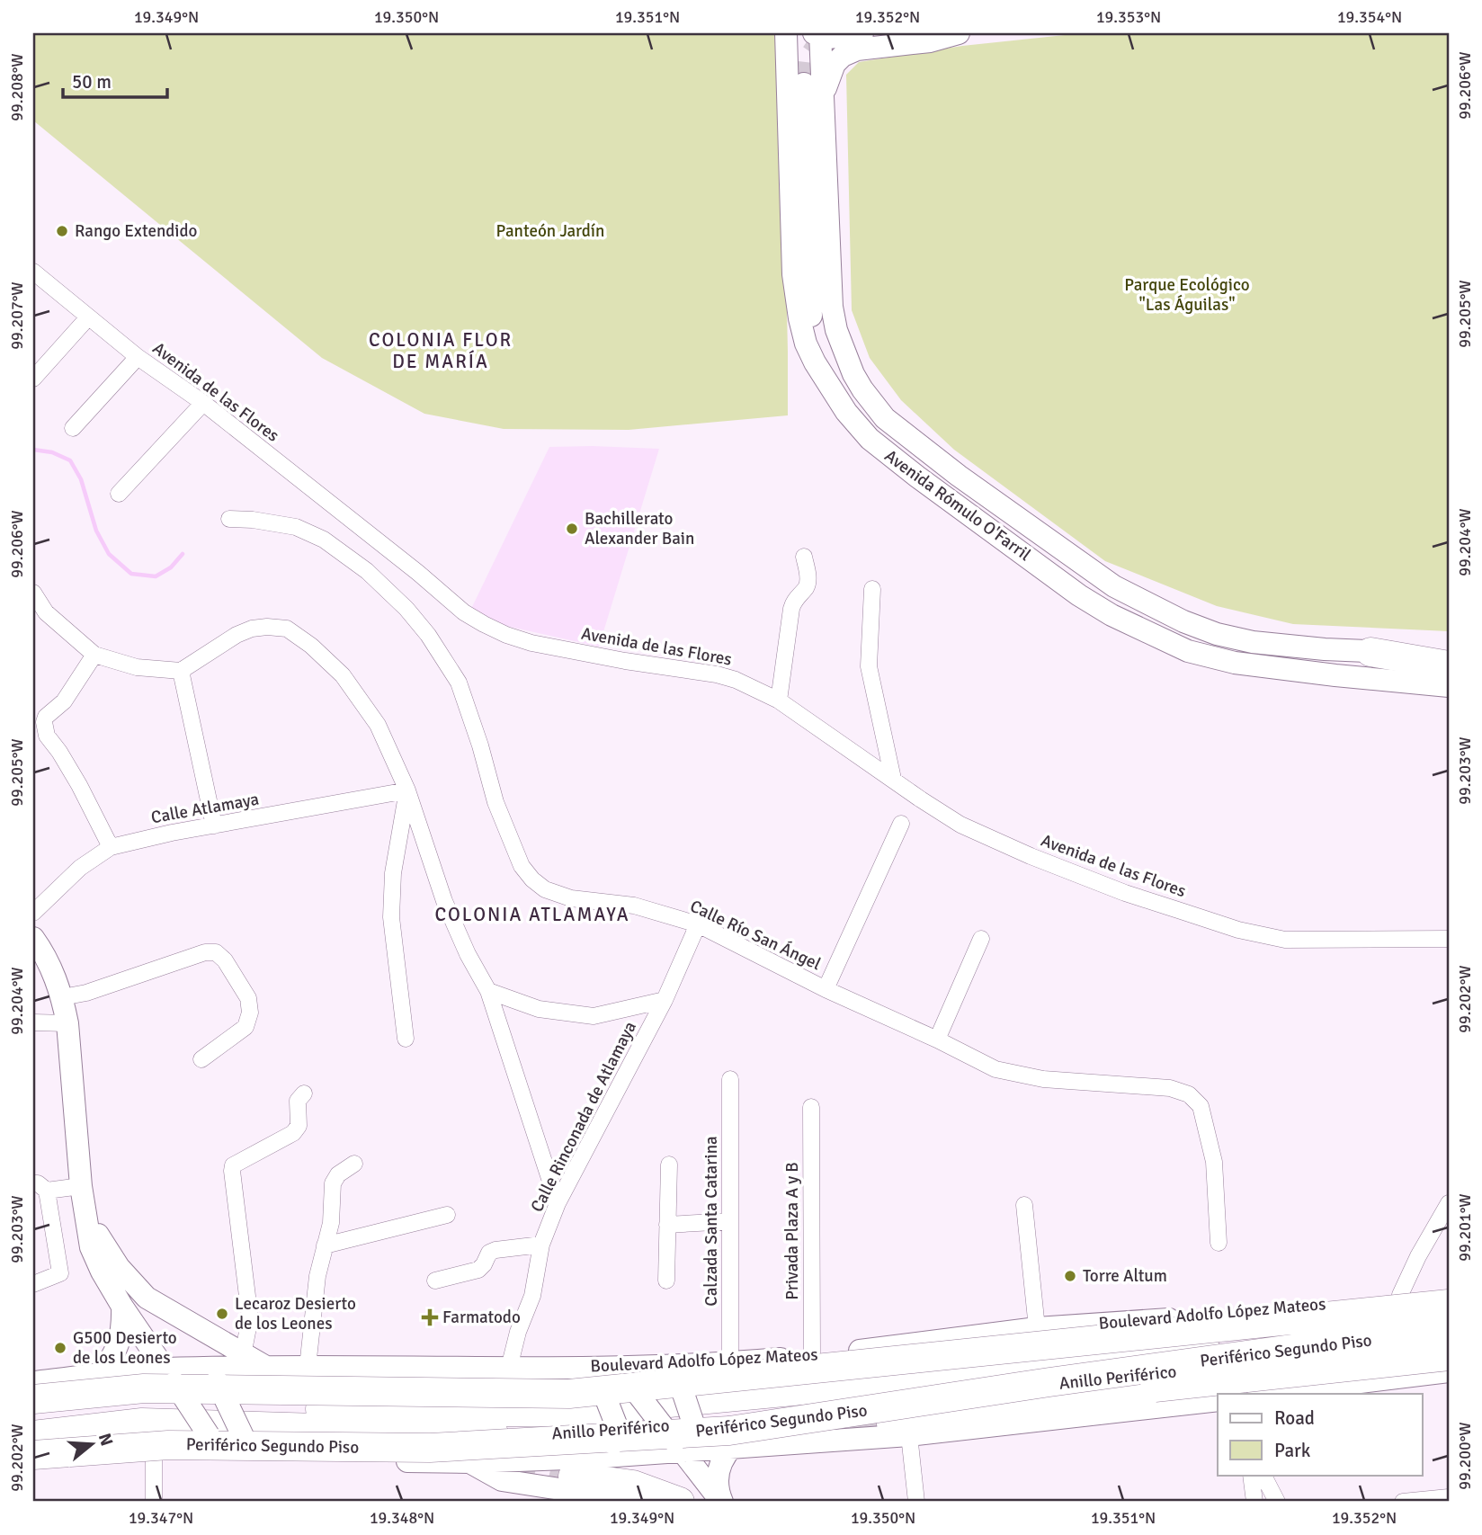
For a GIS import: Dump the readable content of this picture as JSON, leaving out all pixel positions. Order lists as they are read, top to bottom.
{
  "streets": {
    "highway": ["Periférico Segundo Piso", "Anillo Periférico"],
    "main road": ["Avenida Rómulo O'Farril", "Boulevard Adolfo López Mateos"],
    "street": [
      "Avenida de las Flores",
      "Calle Atlamaya",
      "Calle Río San Ángel",
      "Calle Rinconada de Atlamaya",
      "Calzada Santa Catarina",
      "Privada Plaza A y B"
    ]
  },
  "crossings": [
    ["Calle Río San Ángel", "Calle Rinconada de Atlamaya"],
    ["Calle Rinconada de Atlamaya", "Boulevard Adolfo López Mateos"],
    ["Calzada Santa Catarina", "Boulevard Adolfo López Mateos"],
    ["Privada Plaza A y B", "Boulevard Adolfo López Mateos"]
  ],
  "districts": ["COLONIA FLOR DE MARÍA", "COLONIA ATLAMAYA"],
  "parks": ["Panteón Jardín", "Parque Ecológico \"Las Águilas\""],
  "places": {
    "other": [
      "Rango Extendido",
      "Bachillerato Alexander Bain",
      "Torre Altum",
      "Lecaroz Desierto de los Leones",
      "G500 Desierto de los Leones"
    ],
    "health": ["Farmatodo"]
  },
  "legend": ["Road", "Park"],
  "scale_bar": "50 m",
  "north": "right",
  "coordinates": [
    "19.349°N",
    "19.350°N",
    "19.351°N",
    "19.352°N",
    "19.353°N",
    "19.354°N",
    "99.206°W",
    "99.208°W",
    "99.205°W",
    "99.207°W",
    "99.204°W",
    "99.203°W",
    "99.202°W",
    "99.201°W",
    "99.200°W",
    "19.347°N",
    "19.348°N"
  ]
}
